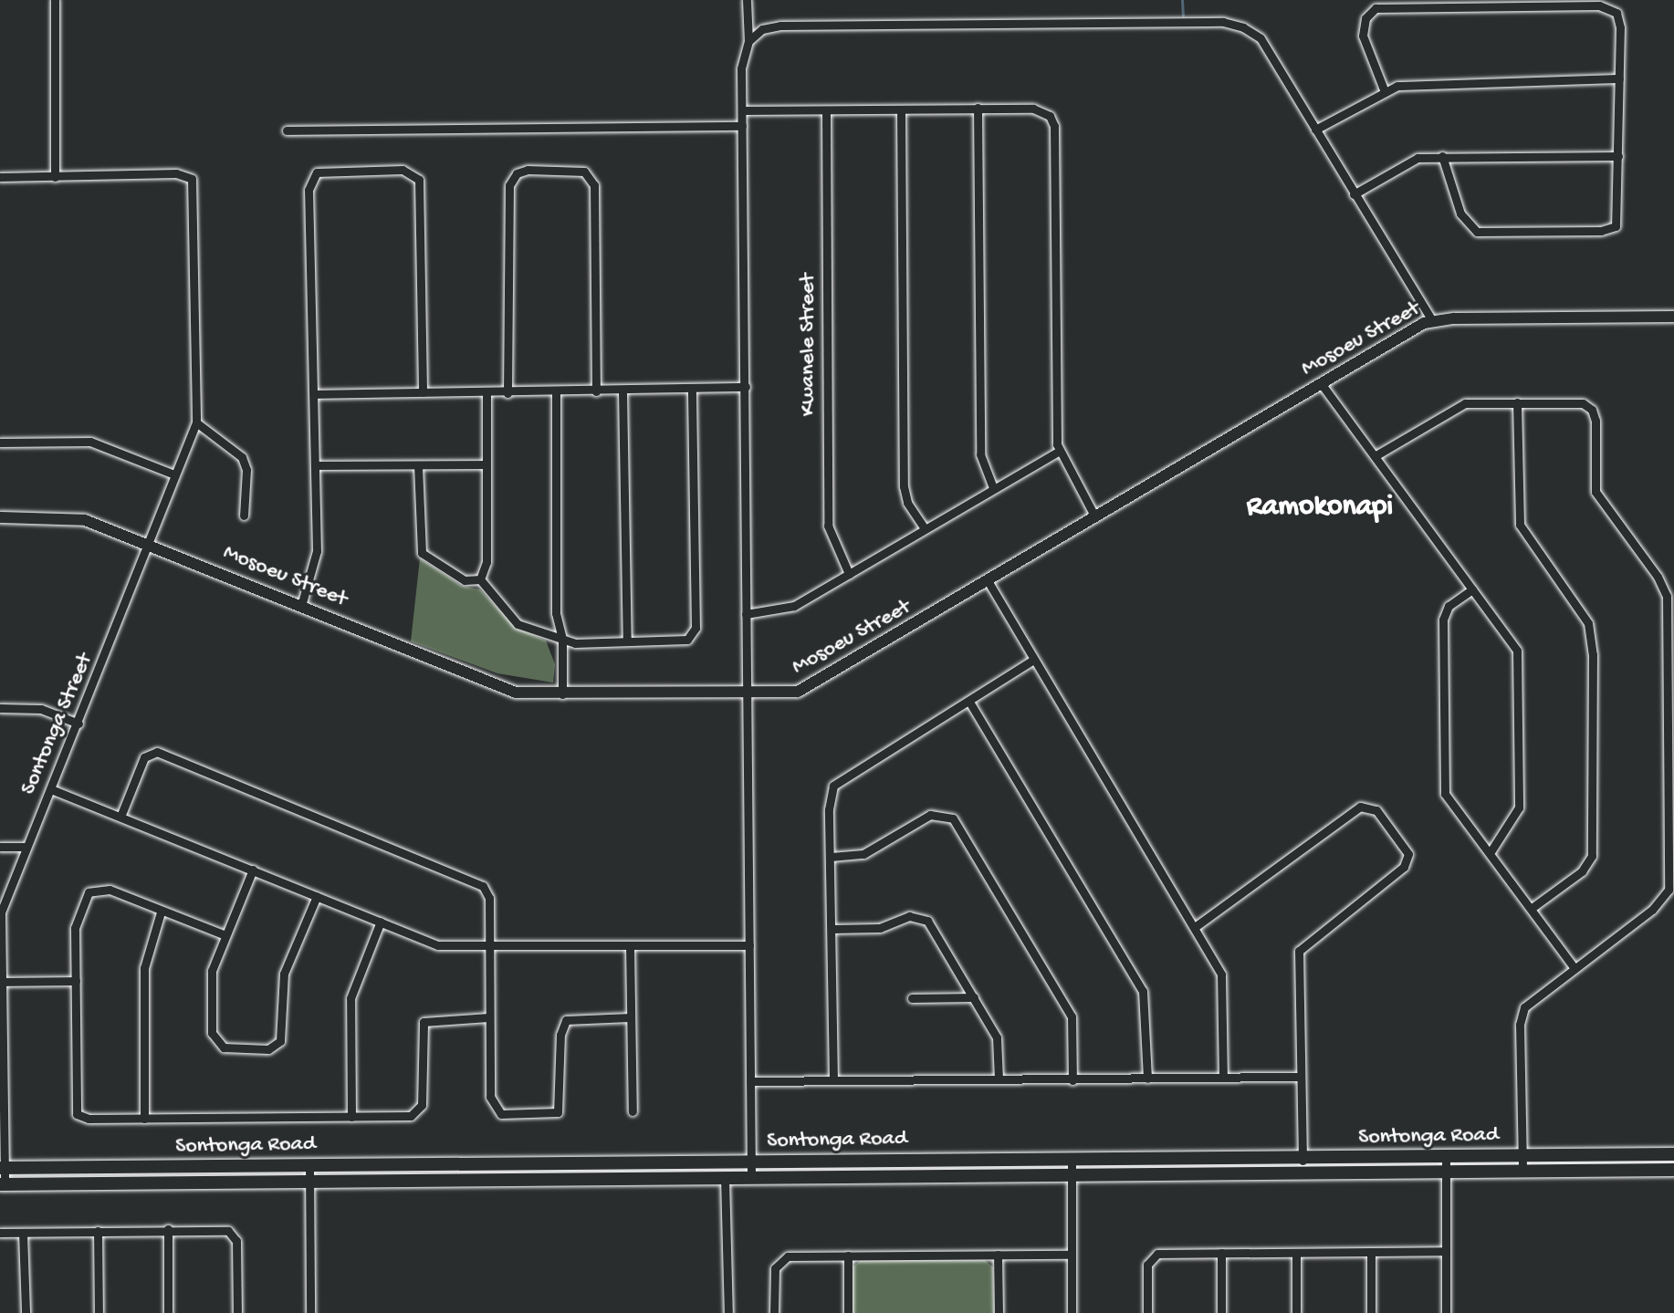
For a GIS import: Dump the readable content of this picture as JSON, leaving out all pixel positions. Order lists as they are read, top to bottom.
{
  "streets": {
    "main road": ["Sontonga Road"],
    "street": ["Mosoeu Street", "Kwanele Street", "Sontonga Street"]
  },
  "crossings": [
    ["Mosoeu Street", "Sontonga Street"],
    ["Sontonga Street", "Sontonga Road"]
  ],
  "districts": ["Ramokonapi"]
}
